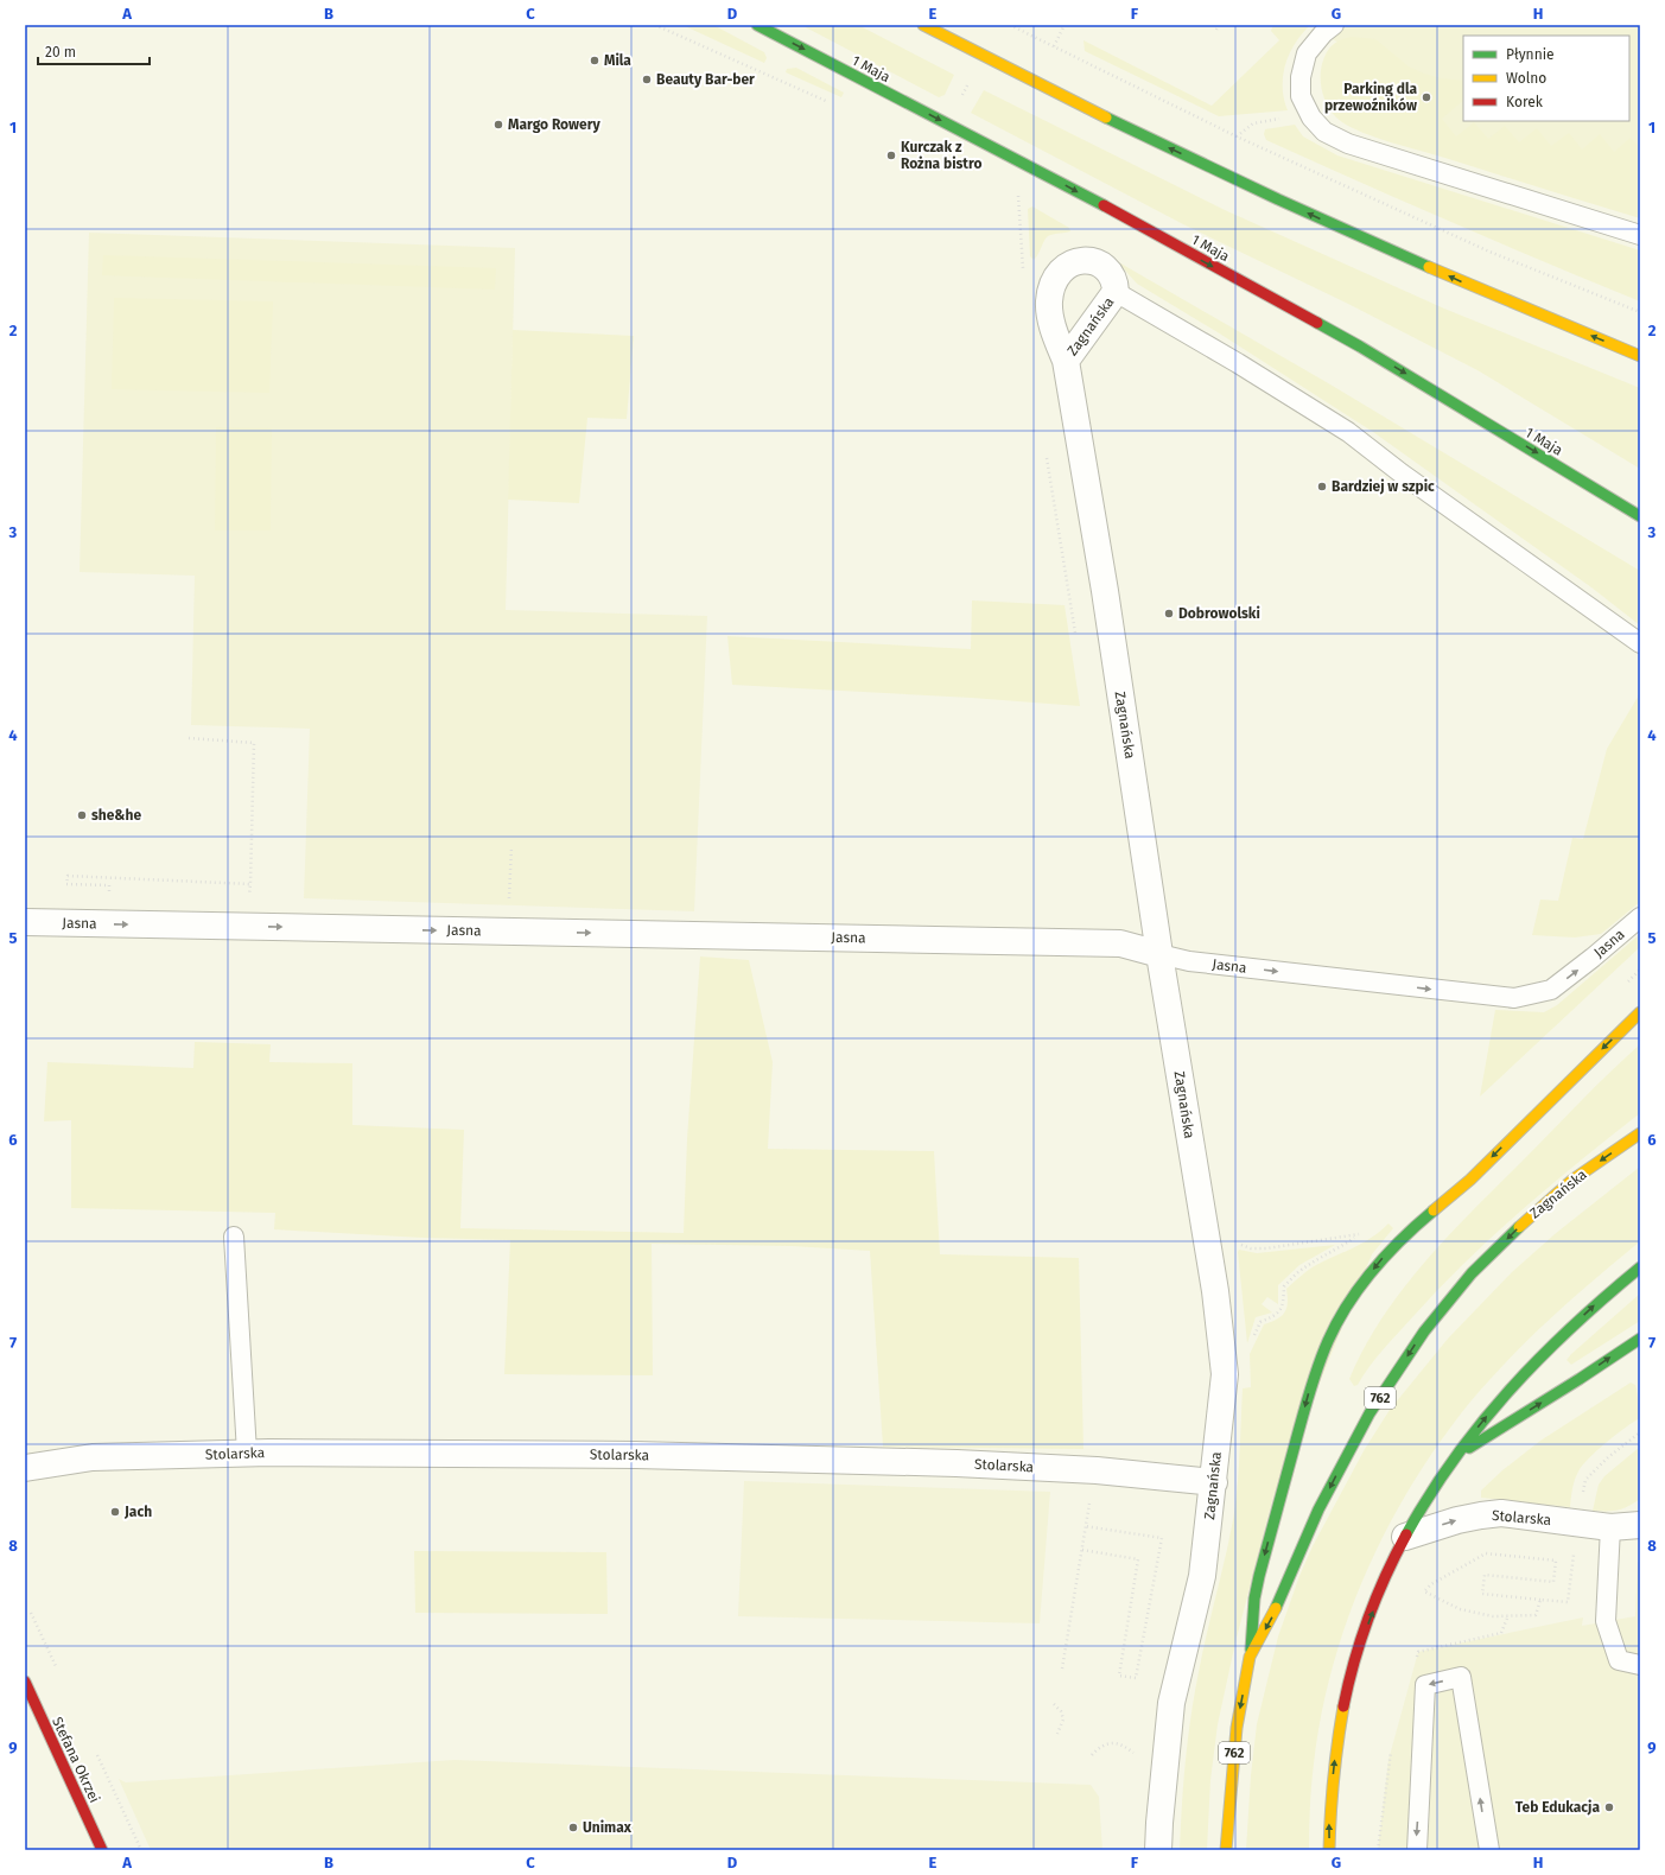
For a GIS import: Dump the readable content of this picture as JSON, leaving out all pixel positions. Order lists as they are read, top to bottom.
{
  "streets": {
    "main road": [
      "1 Maja",
      "Zagnańska",
      "762",
      "Stefana Okrzei"
    ],
    "street": ["Jasna", "Stolarska"]
  },
  "crossings": [
    ["Zagnańska", "Jasna"],
    ["Zagnańska", "Stolarska"]
  ],
  "one_way": ["Jasna"],
  "places": [
    "Mila",
    "Beauty Bar-ber",
    "Parking dla przewoźników",
    "Margo Rowery",
    "Kurczak z Rożna bistro",
    "Bardziej w szpic",
    "Dobrowolski",
    "she&he",
    "Jach",
    "Teb Edukacja",
    "Unimax"
  ],
  "legend": ["Płynnie", "Wolno", "Korek"],
  "scale_bar": "20 m",
  "grid": {
    "columns": [
      "A",
      "B",
      "C",
      "D",
      "E",
      "F",
      "G",
      "H"
    ],
    "rows": [
      "1",
      "2",
      "3",
      "4",
      "5",
      "6",
      "7",
      "8",
      "9"
    ]
  }
}
